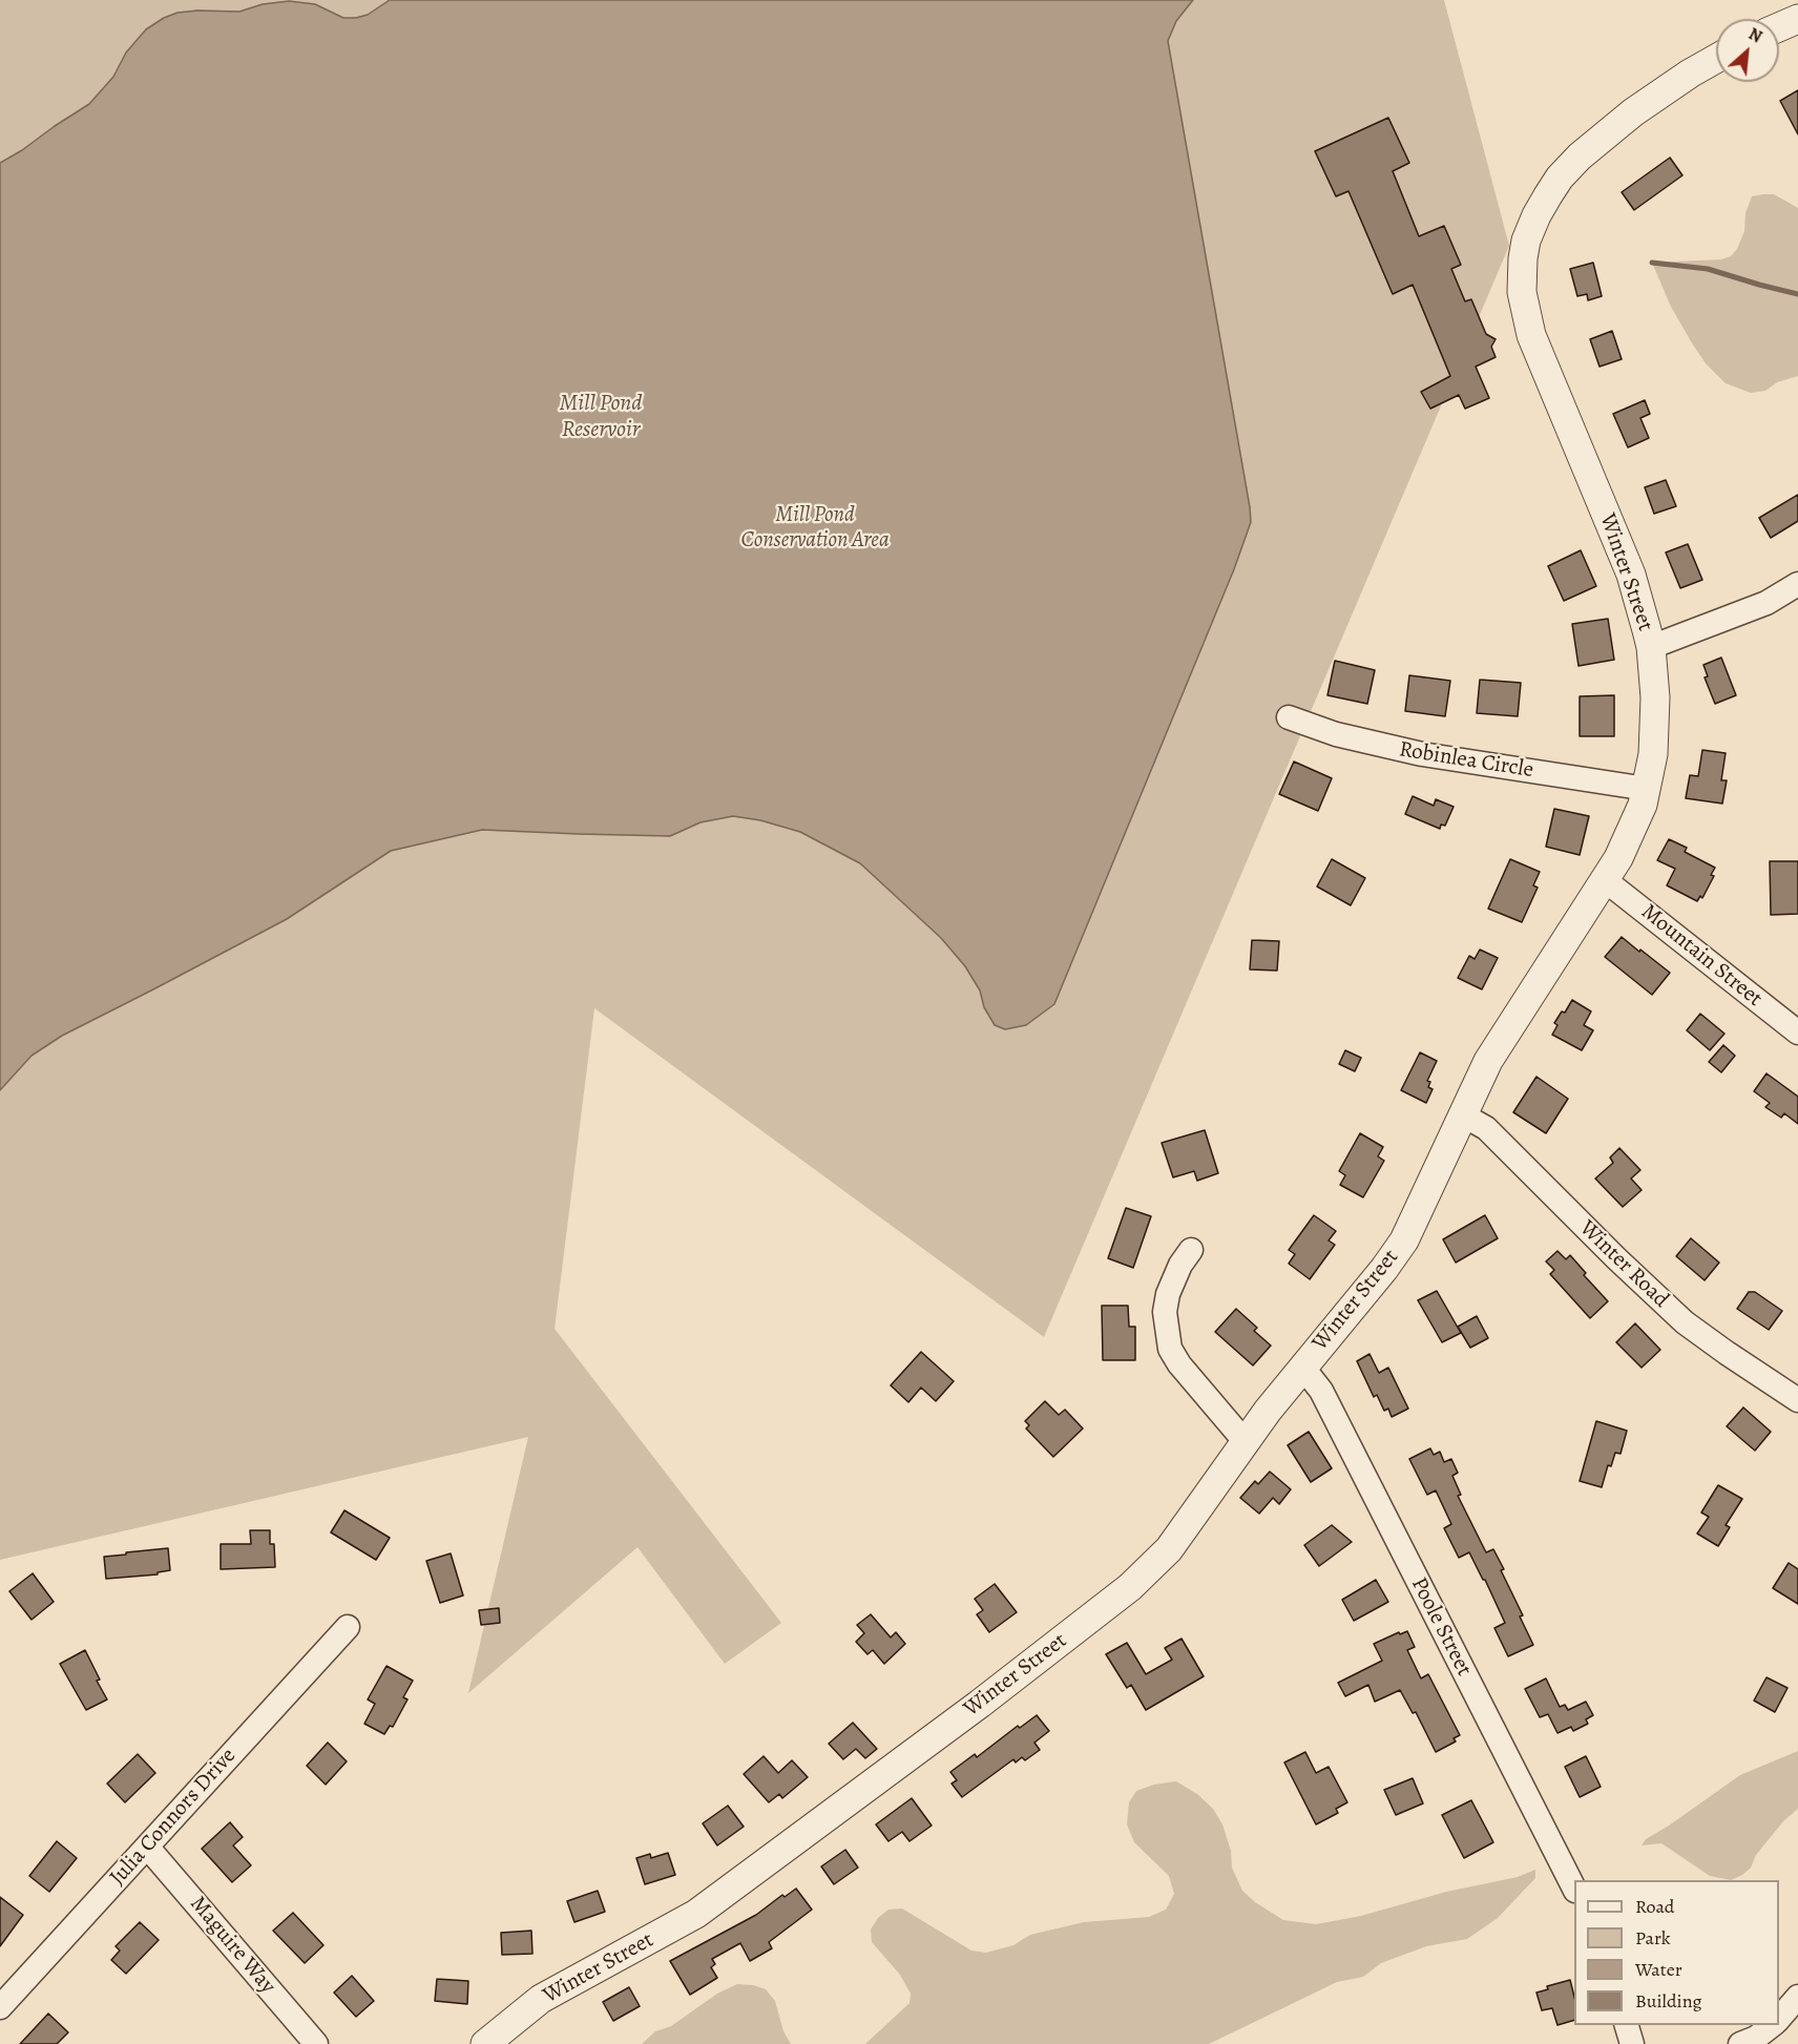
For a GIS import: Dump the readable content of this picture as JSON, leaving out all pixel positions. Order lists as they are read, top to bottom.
{
  "streets": {
    "street": [
      "Winter Street",
      "Robinlea Circle",
      "Mountain Street",
      "Winter Road",
      "Poole Street",
      "Julia Connors Drive",
      "Maguire Way"
    ]
  },
  "crossings": [
    ["Winter Street", "Robinlea Circle"],
    ["Winter Street", "Mountain Street"],
    ["Winter Street", "Winter Road"],
    ["Winter Street", "Poole Street"],
    ["Julia Connors Drive", "Maguire Way"]
  ],
  "water": ["Mill Pond Reservoir"],
  "parks": ["Mill Pond Conservation Area"],
  "legend": [
    "Road",
    "Park",
    "Water",
    "Building"
  ],
  "north": "top right"
}
